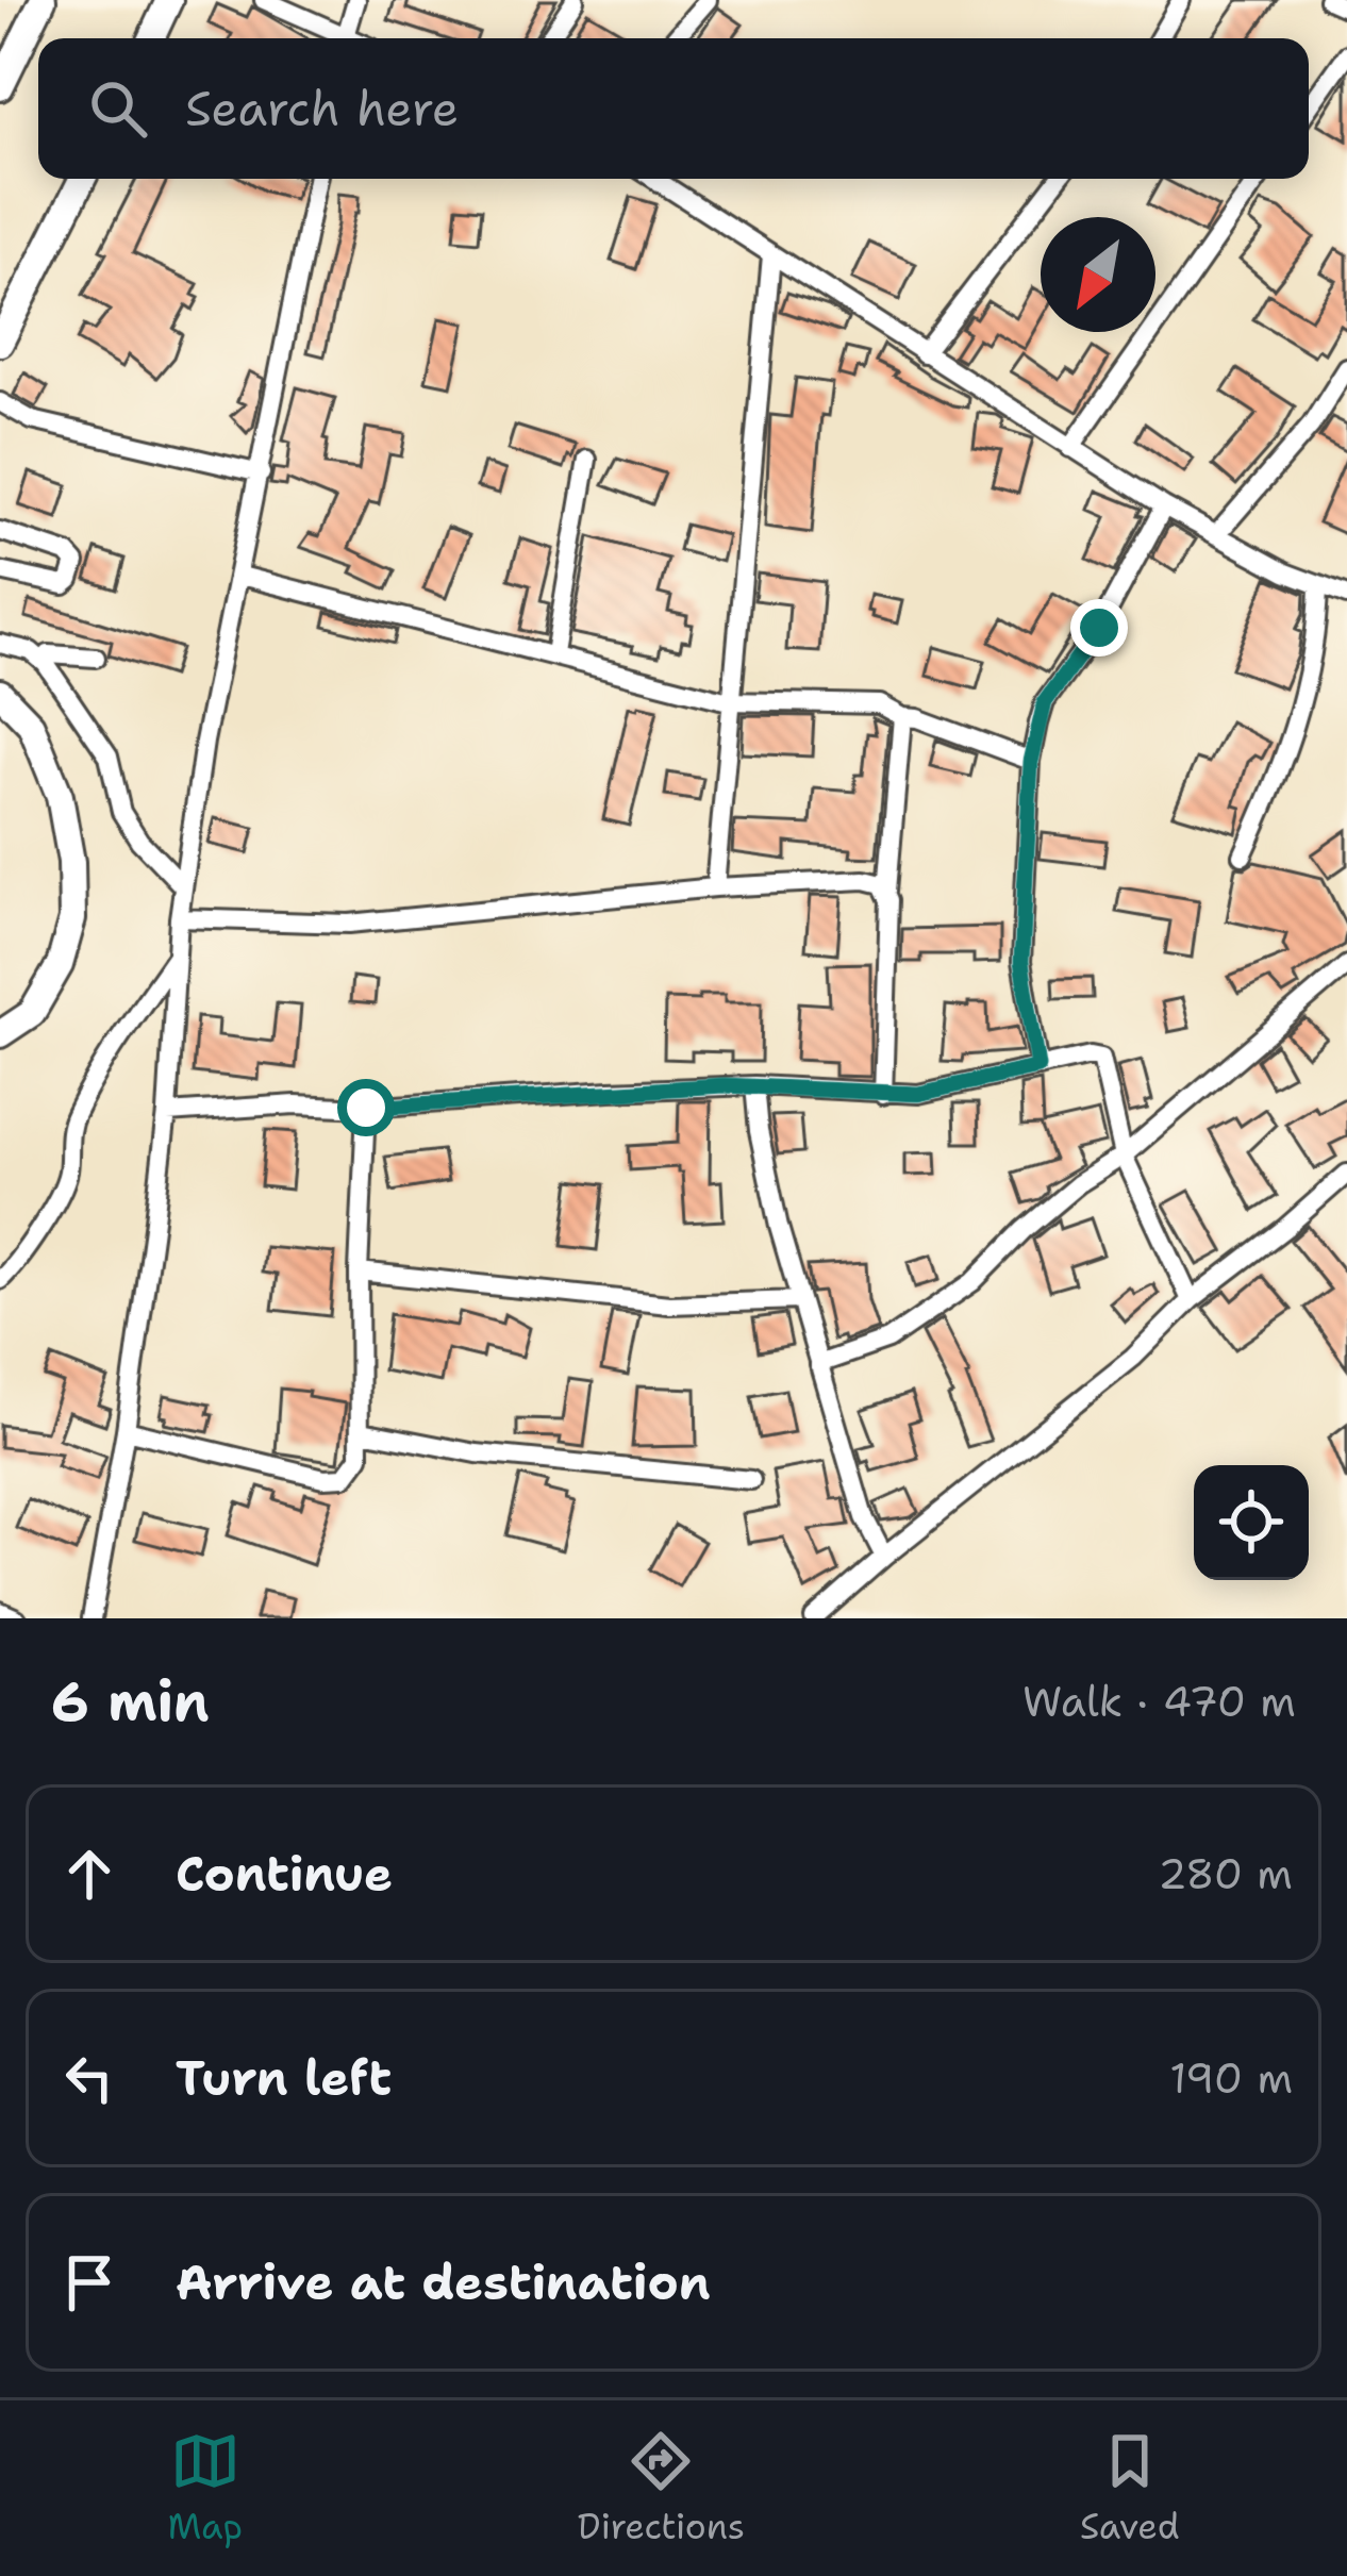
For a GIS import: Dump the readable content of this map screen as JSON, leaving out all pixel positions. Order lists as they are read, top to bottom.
{
  "north": "bottom left",
  "page": {
    "search": "Search here",
    "heading": ["6 min", "Walk · 470 m"],
    "list": [
      ["Continue", "280 m"],
      ["Turn left", "190 m"],
      "Arrive at destination"
    ],
    "nav": ["Map", "Directions", "Saved"]
  }
}
